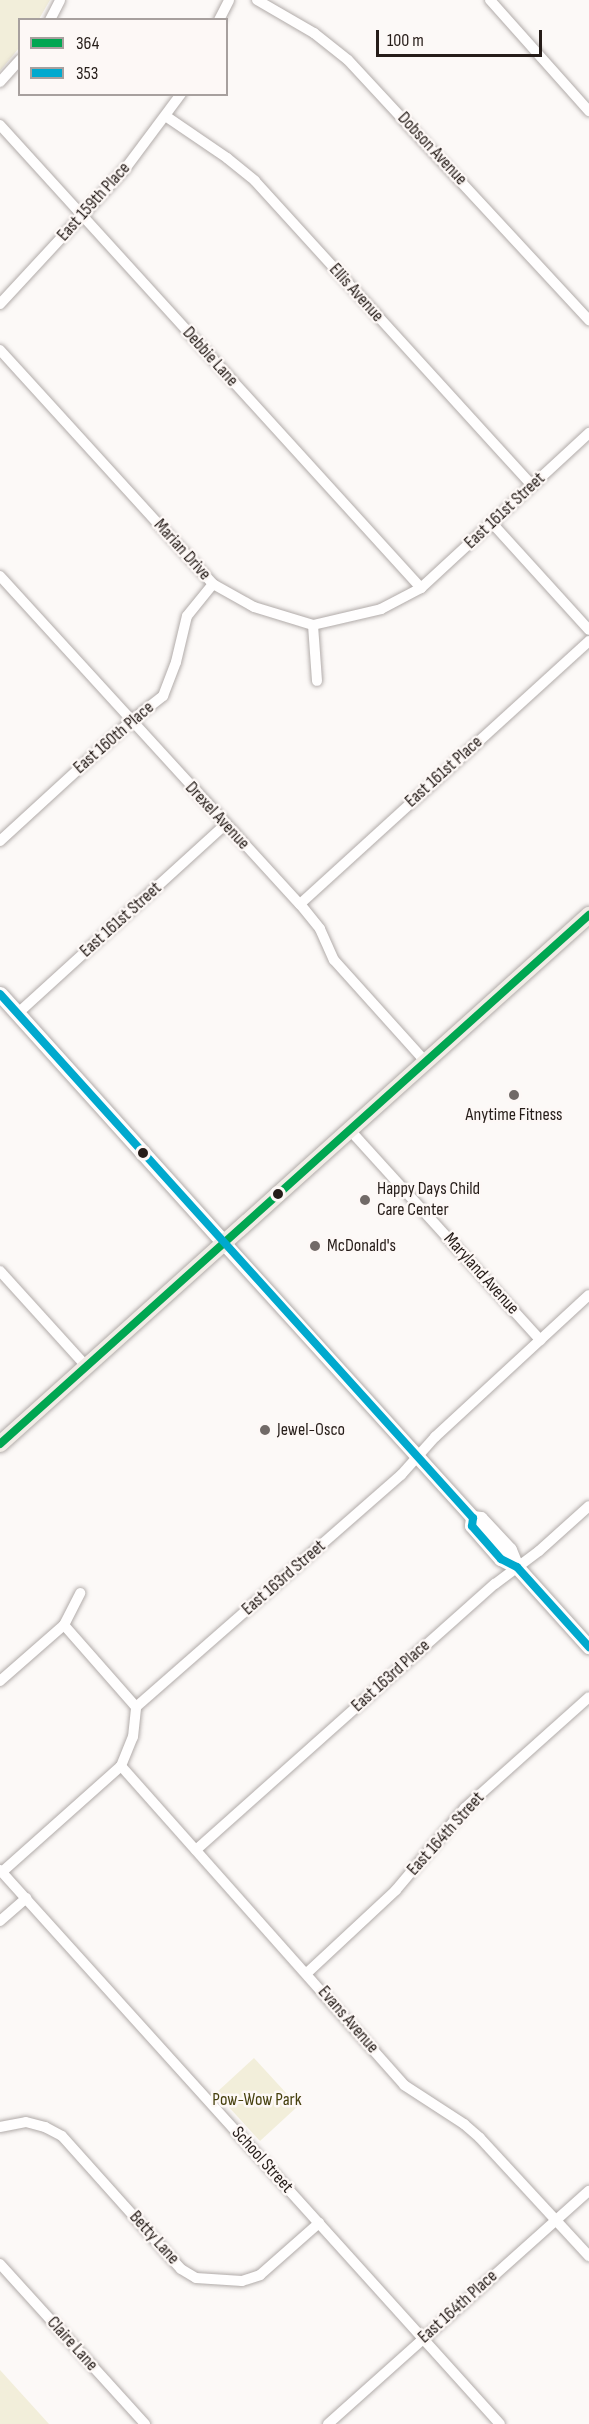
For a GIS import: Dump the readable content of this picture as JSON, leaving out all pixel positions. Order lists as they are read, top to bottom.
{
  "streets": {
    "street": [
      "Dobson Avenue",
      "East 159th Place",
      "Ellis Avenue",
      "Debbie Lane",
      "East 161st Street",
      "Marian Drive",
      "East 160th Place",
      "East 161st Place",
      "Drexel Avenue",
      "Maryland Avenue",
      "East 163rd Street",
      "East 163rd Place",
      "East 164th Street",
      "Evans Avenue",
      "School Street",
      "Betty Lane",
      "East 164th Place",
      "Claire Lane"
    ]
  },
  "crossings": [
    ["East 159th Place", "Ellis Avenue"],
    ["East 159th Place", "Debbie Lane"],
    ["Ellis Avenue", "East 161st Street"],
    ["Debbie Lane", "East 161st Street"],
    ["Debbie Lane", "Marian Drive"],
    ["East 161st Street", "Marian Drive"],
    ["East 161st Street", "Drexel Avenue"],
    ["Marian Drive", "East 160th Place"],
    ["East 160th Place", "Drexel Avenue"],
    ["East 161st Place", "Drexel Avenue"],
    ["Maryland Avenue", "East 163rd Street"],
    ["East 163rd Place", "Evans Avenue"],
    ["East 164th Street", "Evans Avenue"],
    ["Evans Avenue", "East 164th Place"],
    ["School Street", "Betty Lane"],
    ["School Street", "East 164th Place"]
  ],
  "parks": ["Pow-Wow Park"],
  "places": [
    "Anytime Fitness",
    "Happy Days Child Care Center",
    "McDonald's",
    "Jewel-Osco"
  ],
  "lines": ["transit line 364", "transit line 353"],
  "legend": ["364", "353"],
  "scale_bar": "100 m"
}
